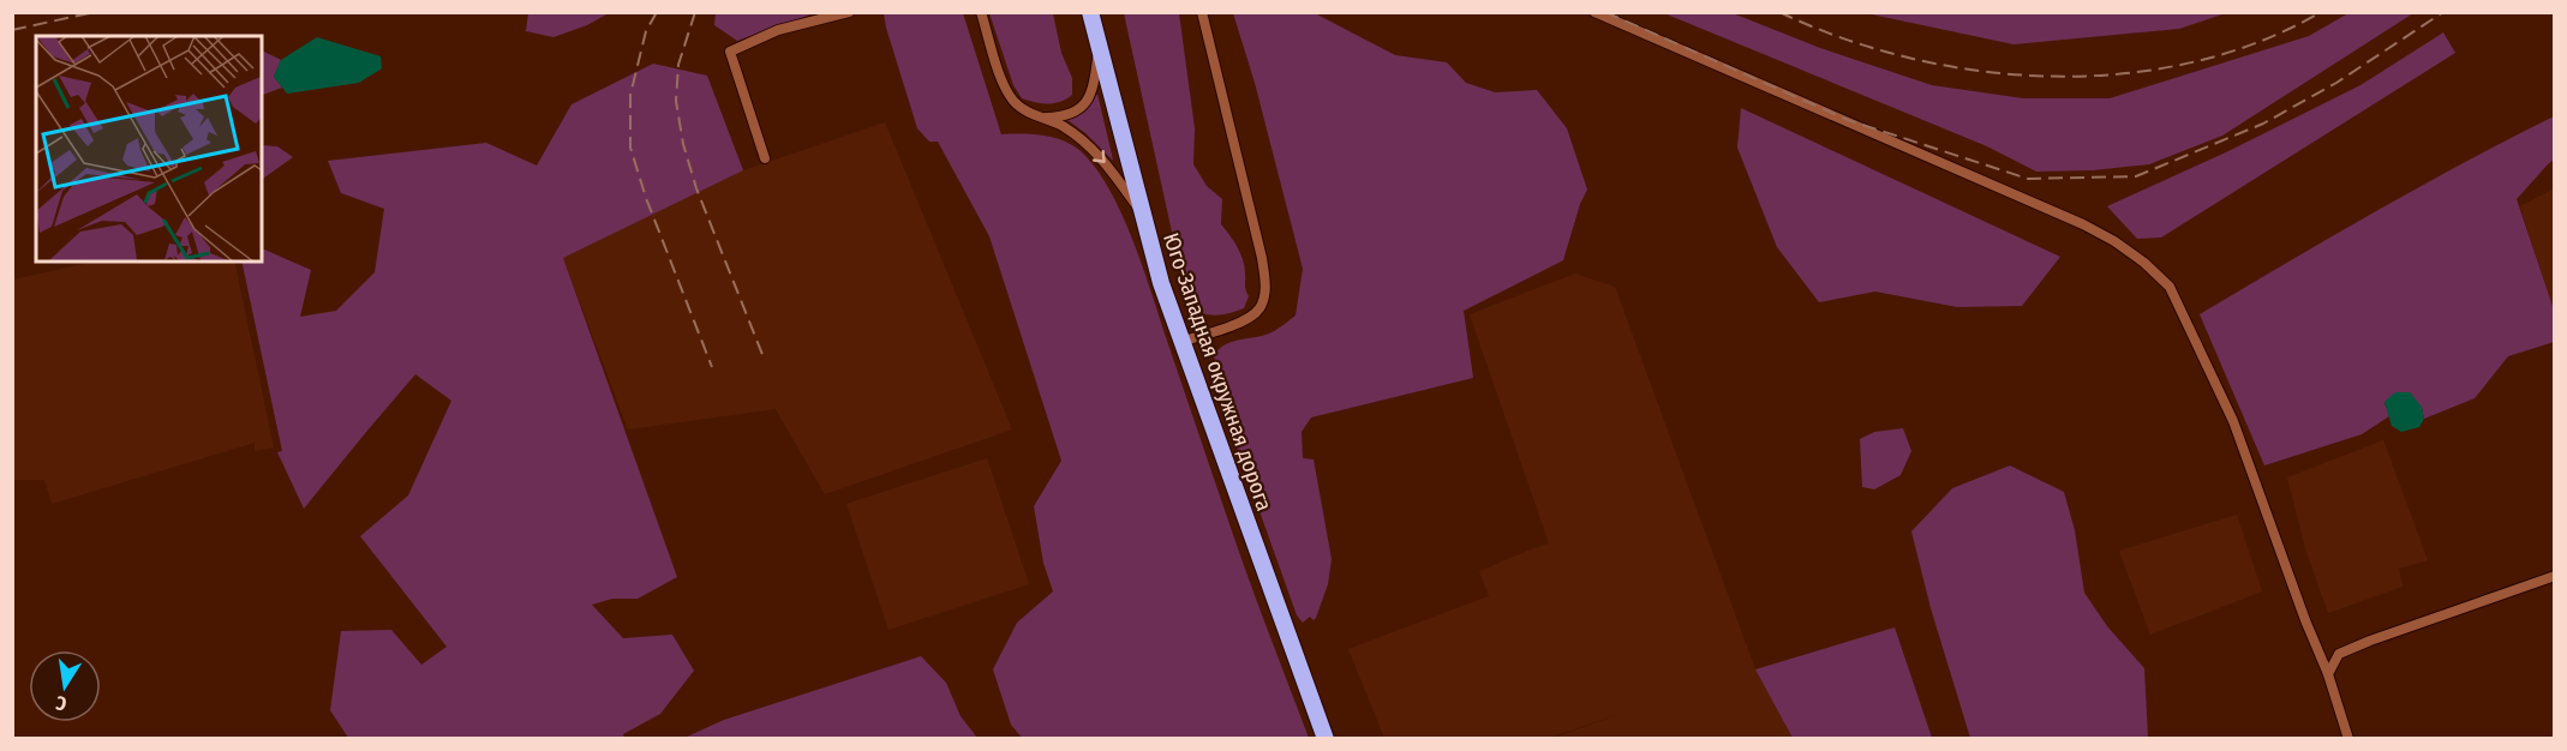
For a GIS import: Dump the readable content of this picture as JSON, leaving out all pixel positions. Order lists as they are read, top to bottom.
{
  "streets": {
    "highway": ["Юго-Западная окружная дорога"]
  },
  "north": "bottom"
}
